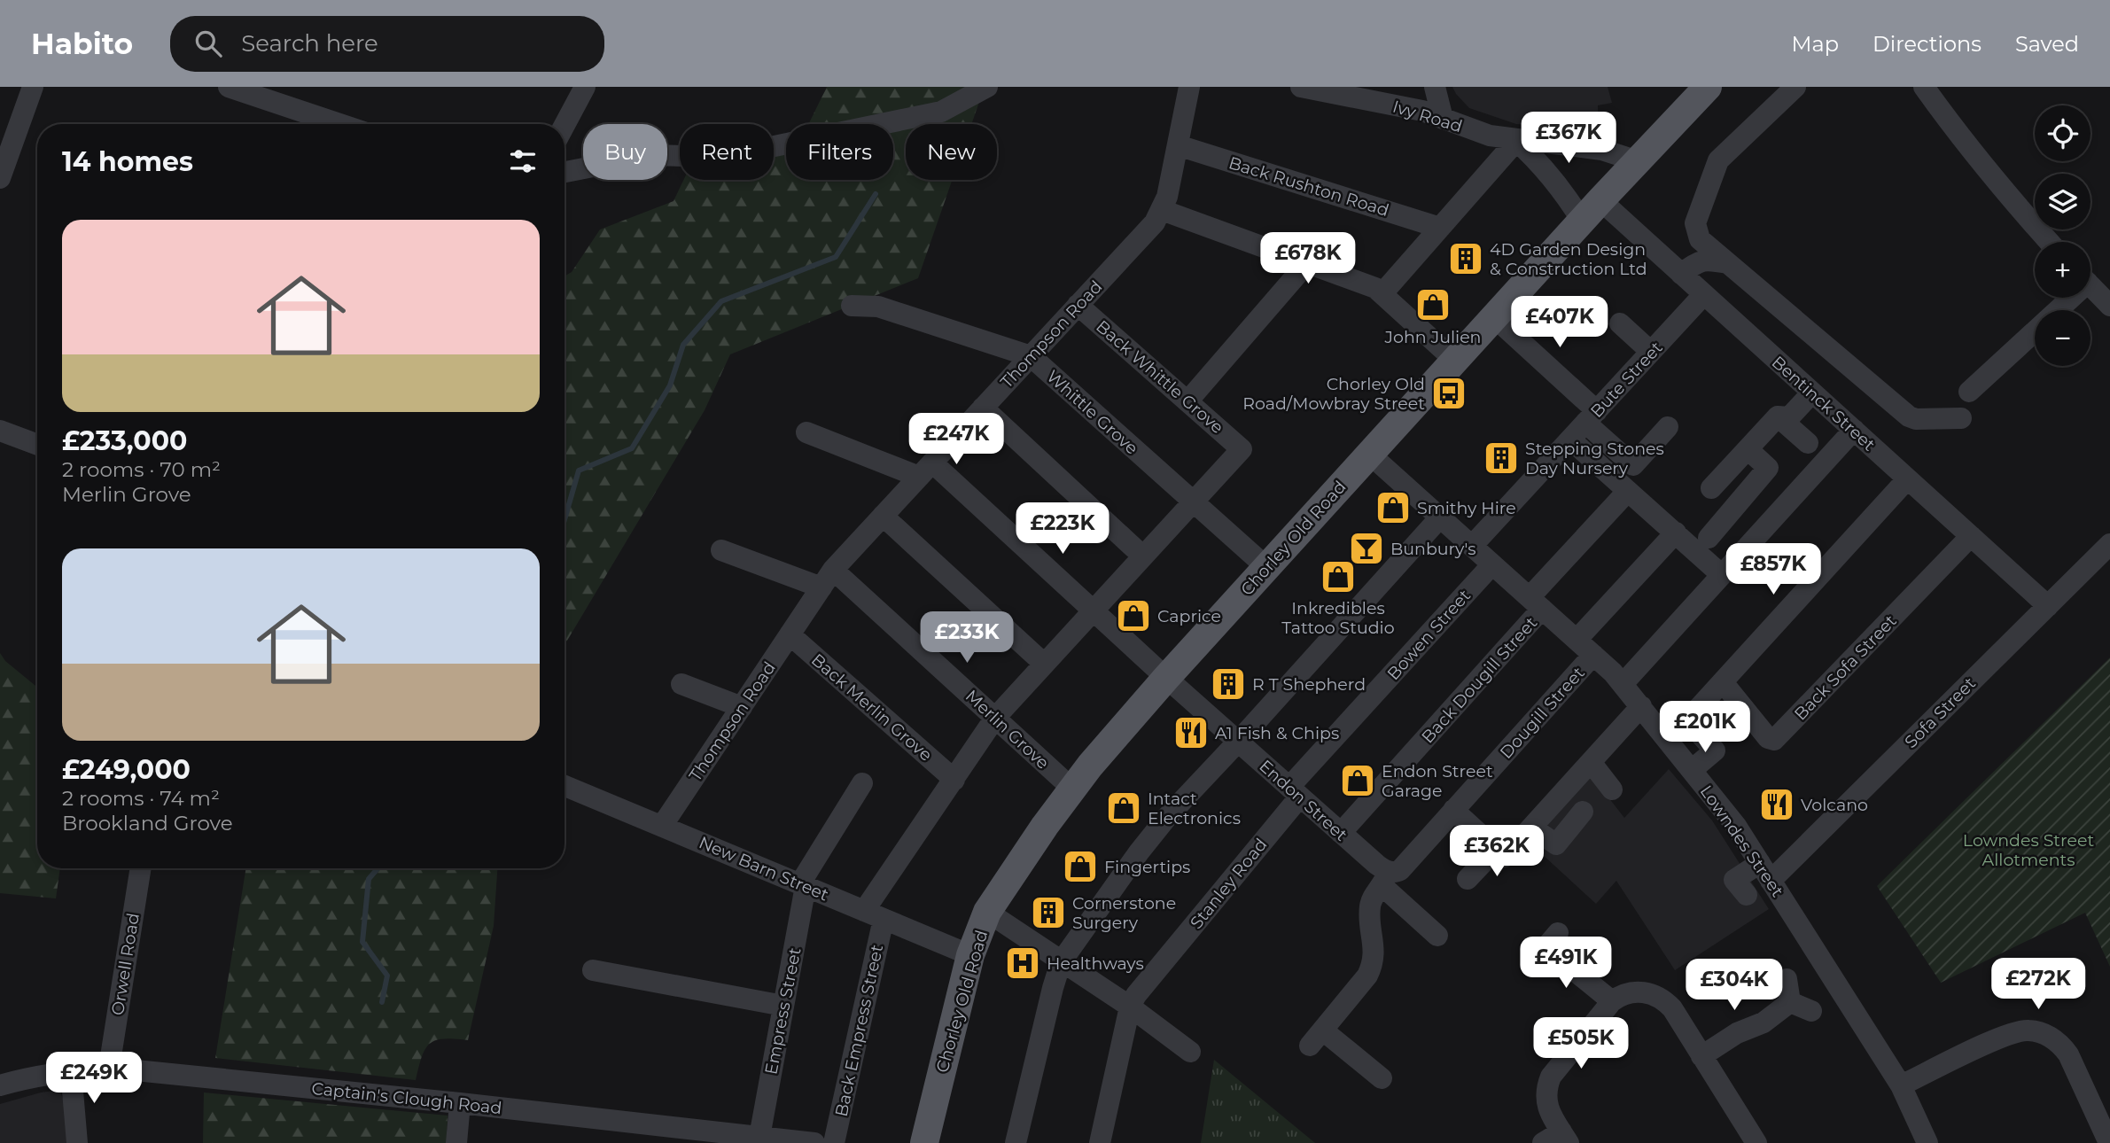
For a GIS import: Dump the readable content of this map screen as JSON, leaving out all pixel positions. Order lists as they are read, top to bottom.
{
  "streets": {
    "main road": ["Chorley Old Road"],
    "street": [
      "Ivy Road",
      "Back Rushton Road",
      "Thompson Road",
      "Back Whittle Grove",
      "Bute Street",
      "Bentinck Street",
      "Whittle Grove",
      "Bowen Street",
      "Back Sofa Street",
      "Back Dougill Street",
      "Back Merlin Grove",
      "Dougill Street",
      "Sofa Street",
      "Merlin Grove",
      "Endon Street",
      "Lowndes Street",
      "New Barn Street",
      "Stanley Road",
      "Orwell Road",
      "Empress Street",
      "Back Empress Street",
      "Captain's Clough Road"
    ]
  },
  "crossings": [
    ["Ivy Road", "Chorley Old Road"],
    ["Back Rushton Road", "Thompson Road"],
    ["Thompson Road", "Back Whittle Grove"],
    ["Thompson Road", "Whittle Grove"],
    ["Thompson Road", "Back Merlin Grove"],
    ["Thompson Road", "Merlin Grove"],
    ["Thompson Road", "Endon Street"],
    ["Thompson Road", "New Barn Street"],
    ["Back Whittle Grove", "Whittle Grove"],
    ["Bute Street", "Bentinck Street"],
    ["Bute Street", "Lowndes Street"],
    ["Bentinck Street", "Chorley Old Road"],
    ["Bentinck Street", "Back Sofa Street"],
    ["Bentinck Street", "Sofa Street"],
    ["Whittle Grove", "Chorley Old Road"],
    ["Chorley Old Road", "Merlin Grove"],
    ["Chorley Old Road", "Endon Street"],
    ["Chorley Old Road", "Lowndes Street"],
    ["Chorley Old Road", "New Barn Street"],
    ["Bowen Street", "Endon Street"],
    ["Bowen Street", "Lowndes Street"],
    ["Bowen Street", "Stanley Road"],
    ["Back Dougill Street", "Endon Street"],
    ["Back Dougill Street", "Lowndes Street"],
    ["Dougill Street", "Endon Street"],
    ["Dougill Street", "Lowndes Street"],
    ["Sofa Street", "Lowndes Street"],
    ["Endon Street", "Stanley Road"],
    ["New Barn Street", "Empress Street"],
    ["New Barn Street", "Back Empress Street"],
    ["Orwell Road", "Captain's Clough Road"],
    ["Empress Street", "Captain's Clough Road"]
  ],
  "parks": ["Lowndes Street Allotments"],
  "places": {
    "building": [
      "4D Garden Design & Construction Ltd",
      "Stepping Stones Day Nursery",
      "R T Shepherd",
      "Cornerstone Surgery"
    ],
    "shop": [
      "John Julien",
      "Smithy Hire",
      "Inkredibles Tattoo Studio",
      "Caprice",
      "Endon Street Garage",
      "Intact Electronics",
      "Fingertips"
    ],
    "bus stop": ["Chorley Old Road/Mowbray Street"],
    "bar": ["Bunbury's"],
    "restaurant": ["A1 Fish & Chips", "Volcano"],
    "hospital": ["Healthways"]
  },
  "page": {
    "header": "Habito",
    "search": "Search here",
    "nav": ["Map", "Directions", "Saved"],
    "map_buttons": ["+", "−"],
    "price": [
      "£367K",
      "£678K",
      "£407K",
      "£247K",
      "£223K",
      "£857K",
      "£233K",
      "£201K",
      "£362K",
      "£491K",
      "£272K",
      "£304K",
      "£505K",
      "£249K"
    ],
    "chip": [
      "Buy",
      "Rent",
      "Filters",
      "New"
    ],
    "heading": "14 homes",
    "list": [
      {
        "name": "£233,000",
        "note": "2 rooms · 70 m² · Merlin Grove"
      },
      {
        "name": "£249,000",
        "note": "2 rooms · 74 m² · Brookland Grove"
      }
    ]
  }
}
